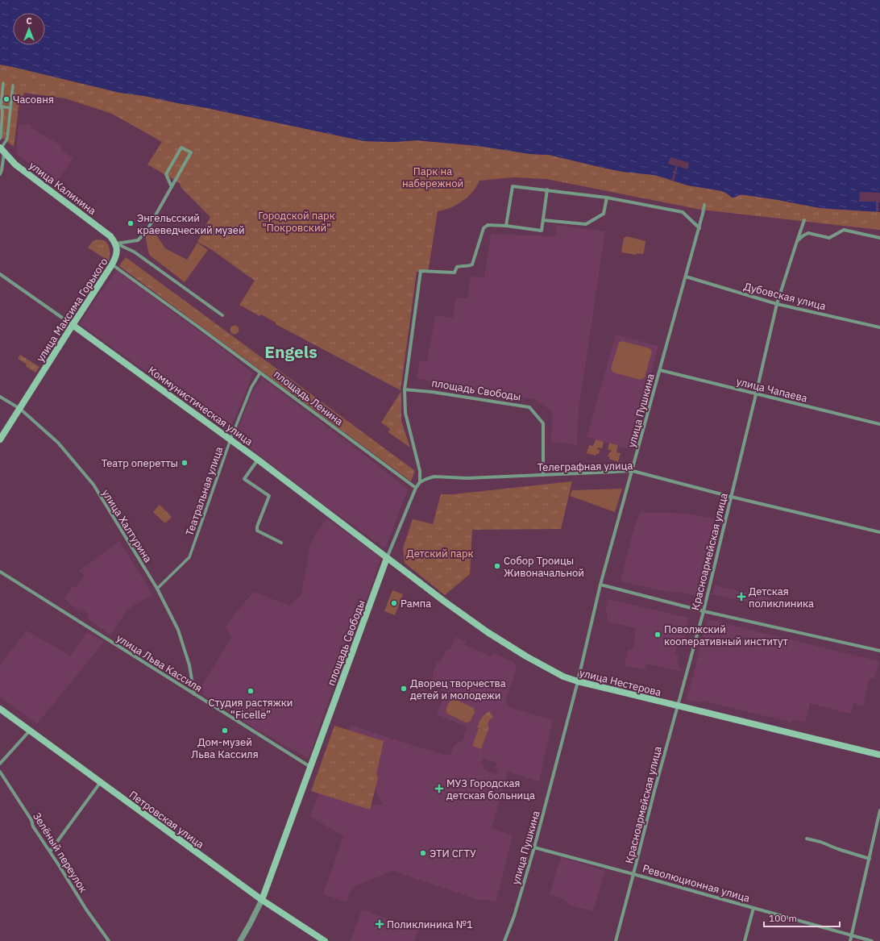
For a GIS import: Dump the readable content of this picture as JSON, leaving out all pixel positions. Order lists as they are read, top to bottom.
{
  "streets": {
    "main road": [
      "улица Калинина",
      "улица Максима Горького",
      "площадь Свободы",
      "Коммунистическая улица",
      "улица Нестерова",
      "Петровская улица"
    ],
    "street": [
      "Дубовская улица",
      "улица Чапаева",
      "площадь Ленина",
      "улица Пушкина",
      "Телеграфная улица",
      "Театральная улица",
      "улица Халтурина",
      "Красноармейская улица",
      "улица Льва Кассиля",
      "Зелёный переулок",
      "Революционная улица"
    ]
  },
  "crossings": [
    ["улица Калинина", "улица Максима Горького"],
    ["Дубовская улица", "улица Пушкина"],
    ["Дубовская улица", "Красноармейская улица"],
    ["улица Максима Горького", "площадь Ленина"],
    ["улица Максима Горького", "Коммунистическая улица"],
    ["улица Максима Горького", "улица Халтурина"],
    ["площадь Свободы", "площадь Ленина"],
    ["площадь Свободы", "Коммунистическая улица"],
    ["площадь Свободы", "Телеграфная улица"],
    ["площадь Свободы", "улица Льва Кассиля"],
    ["площадь Свободы", "улица Нестерова"],
    ["площадь Свободы", "Петровская улица"],
    ["улица Чапаева", "улица Пушкина"],
    ["улица Чапаева", "Красноармейская улица"],
    ["площадь Ленина", "Театральная улица"],
    ["Коммунистическая улица", "Театральная улица"],
    ["Коммунистическая улица", "улица Нестерова"],
    ["улица Пушкина", "Телеграфная улица"],
    ["улица Пушкина", "улица Нестерова"],
    ["улица Пушкина", "Революционная улица"],
    ["Телеграфная улица", "Красноармейская улица"],
    ["Театральная улица", "улица Халтурина"],
    ["улица Халтурина", "улица Льва Кассиля"],
    ["Красноармейская улица", "улица Нестерова"],
    ["Красноармейская улица", "Революционная улица"]
  ],
  "districts": ["Engels"],
  "parks": ["Парк на набережной", "Городской парк \"Покровский\"", "Детский парк"],
  "places": {
    "other": [
      "Часовня",
      "Энгельсский краеведческий музей",
      "Театр оперетты",
      "Собор Троицы Живоначальной",
      "Рампа",
      "Поволжский кооперативный институт",
      "Дворец творчества детей и молодежи",
      "Студия растяжки “Ficelle”",
      "Дом-музей Льва Кассиля",
      "ЭТИ СГТУ"
    ],
    "health": ["Детская поликлиника", "МУЗ Городская детская больница", "Поликлиника №1"]
  },
  "scale_bar": "100 m",
  "north": "top"
}
